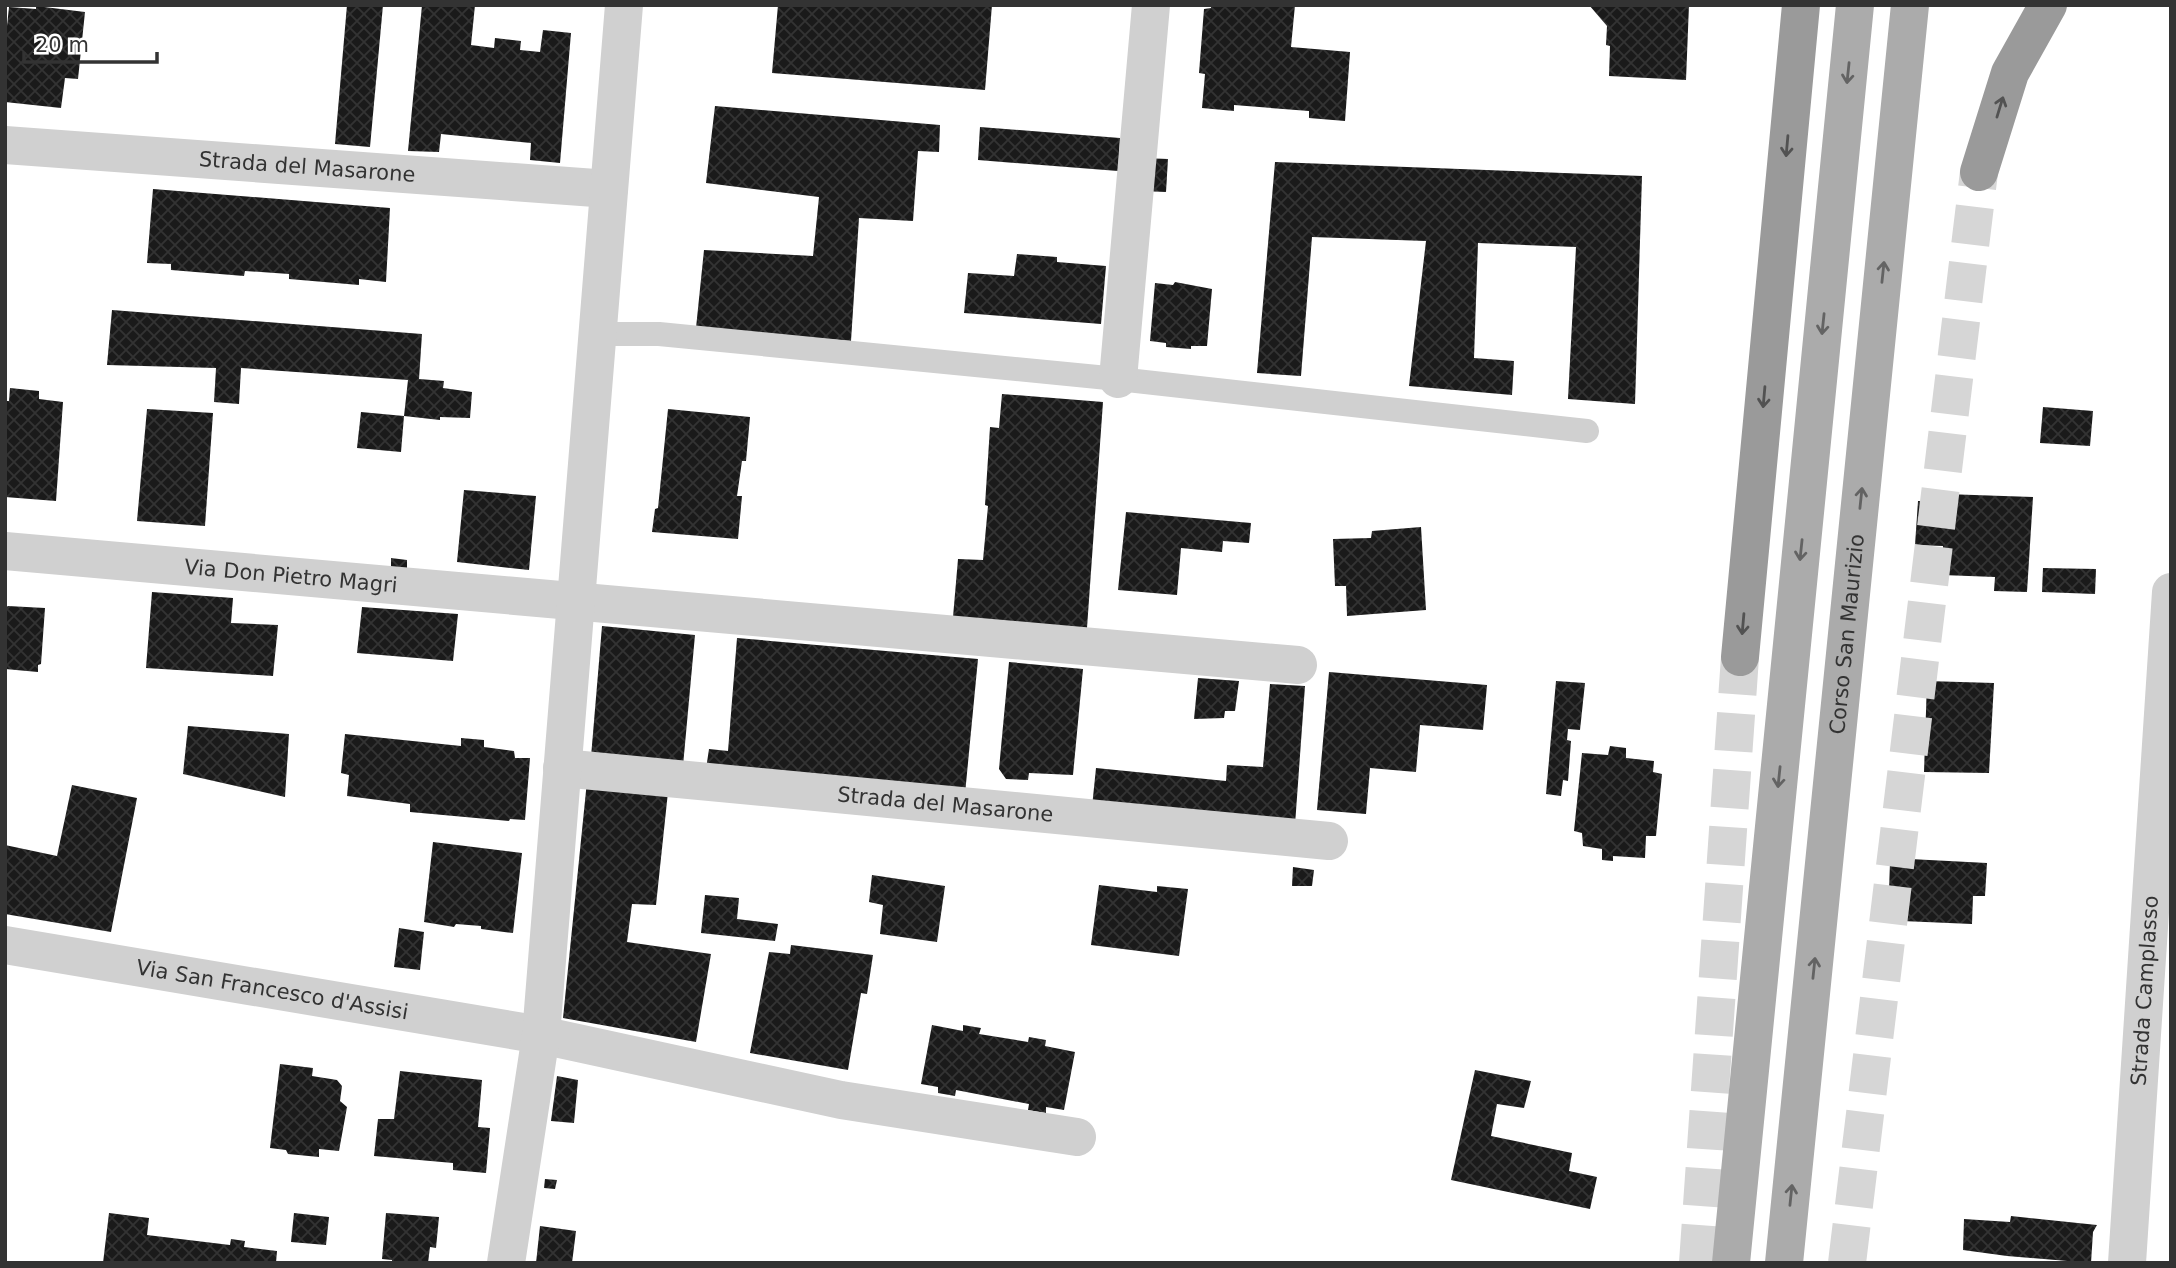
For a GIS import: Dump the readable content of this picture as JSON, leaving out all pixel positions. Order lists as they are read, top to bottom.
{
  "streets": {
    "main road": ["Corso San Maurizio"],
    "street": [
      "Strada del Masarone",
      "Via Don Pietro Magri",
      "Via San Francesco d'Assisi",
      "Strada Camplasso"
    ]
  },
  "scale_bar": "20 m"
}
